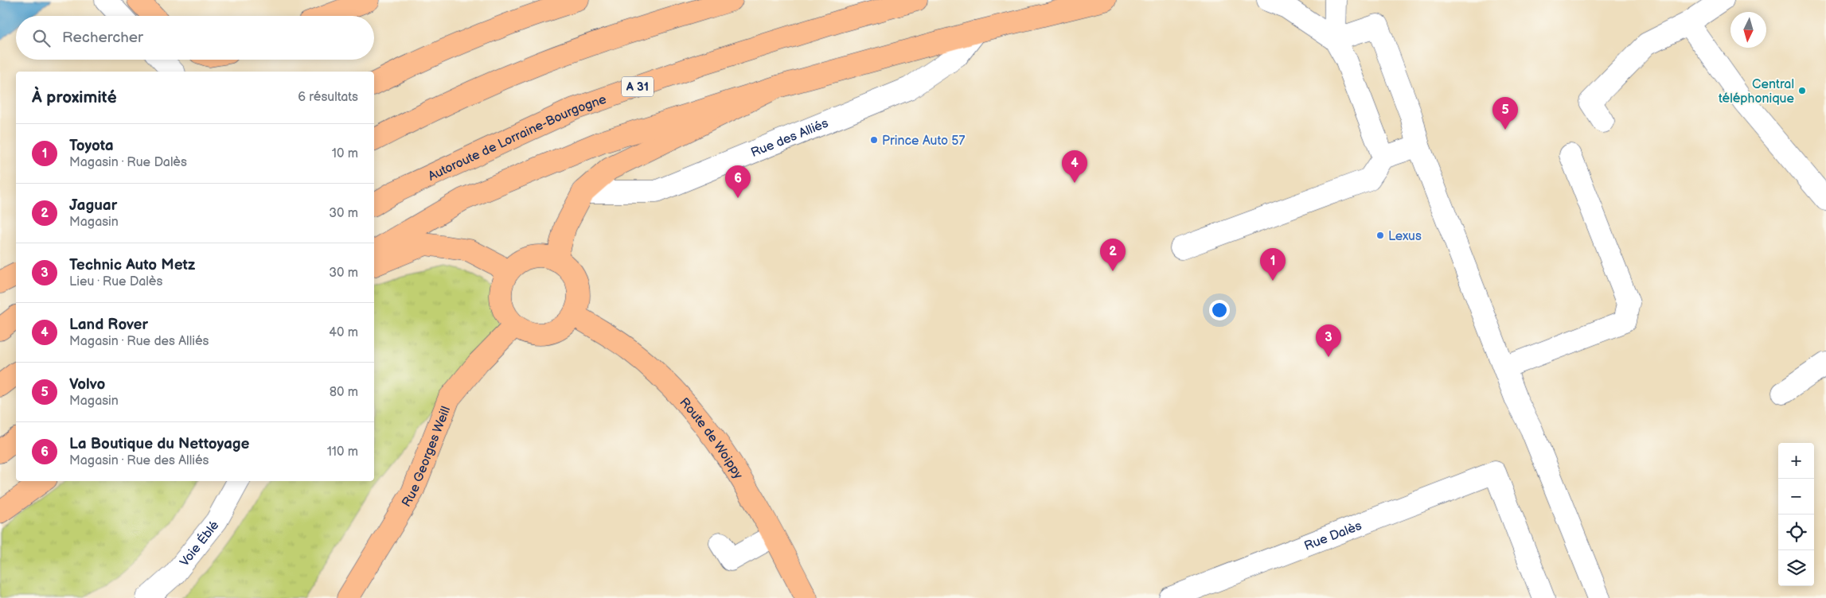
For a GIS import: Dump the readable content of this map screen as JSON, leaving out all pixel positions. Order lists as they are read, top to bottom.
{
  "streets": {
    "main road": [
      "A 31",
      "Autoroute de Lorraine-Bourgogne",
      "Route de Woippy",
      "Rue Georges Weill"
    ],
    "street": ["Rue des Alliés", "Rue Dalès", "Voie Éblé"]
  },
  "crossings": [
    ["Route de Woippy", "Rue Georges Weill"]
  ],
  "places": ["Central téléphonique", "Prince Auto 57", "Lexus"],
  "north": "bottom",
  "page": {
    "search": "Rechercher",
    "heading": ["À proximité", "6 résultats"],
    "pins": [
      "5",
      "4",
      "6",
      "2",
      "1",
      "3"
    ],
    "list": [
      {
        "mark": "1",
        "name": "Toyota",
        "note": "Magasin · Rue Dalès",
        "value": "10 m"
      },
      {
        "mark": "2",
        "name": "Jaguar",
        "note": "Magasin",
        "value": "30 m"
      },
      {
        "mark": "3",
        "name": "Technic Auto Metz",
        "note": "Lieu · Rue Dalès",
        "value": "30 m"
      },
      {
        "mark": "4",
        "name": "Land Rover",
        "note": "Magasin · Rue des Alliés",
        "value": "40 m"
      },
      {
        "mark": "5",
        "name": "Volvo",
        "note": "Magasin",
        "value": "80 m"
      },
      {
        "mark": "6",
        "name": "La Boutique du Nettoyage",
        "note": "Magasin · Rue des Alliés",
        "value": "110 m"
      }
    ],
    "map_buttons": ["+", "−"]
  }
}
